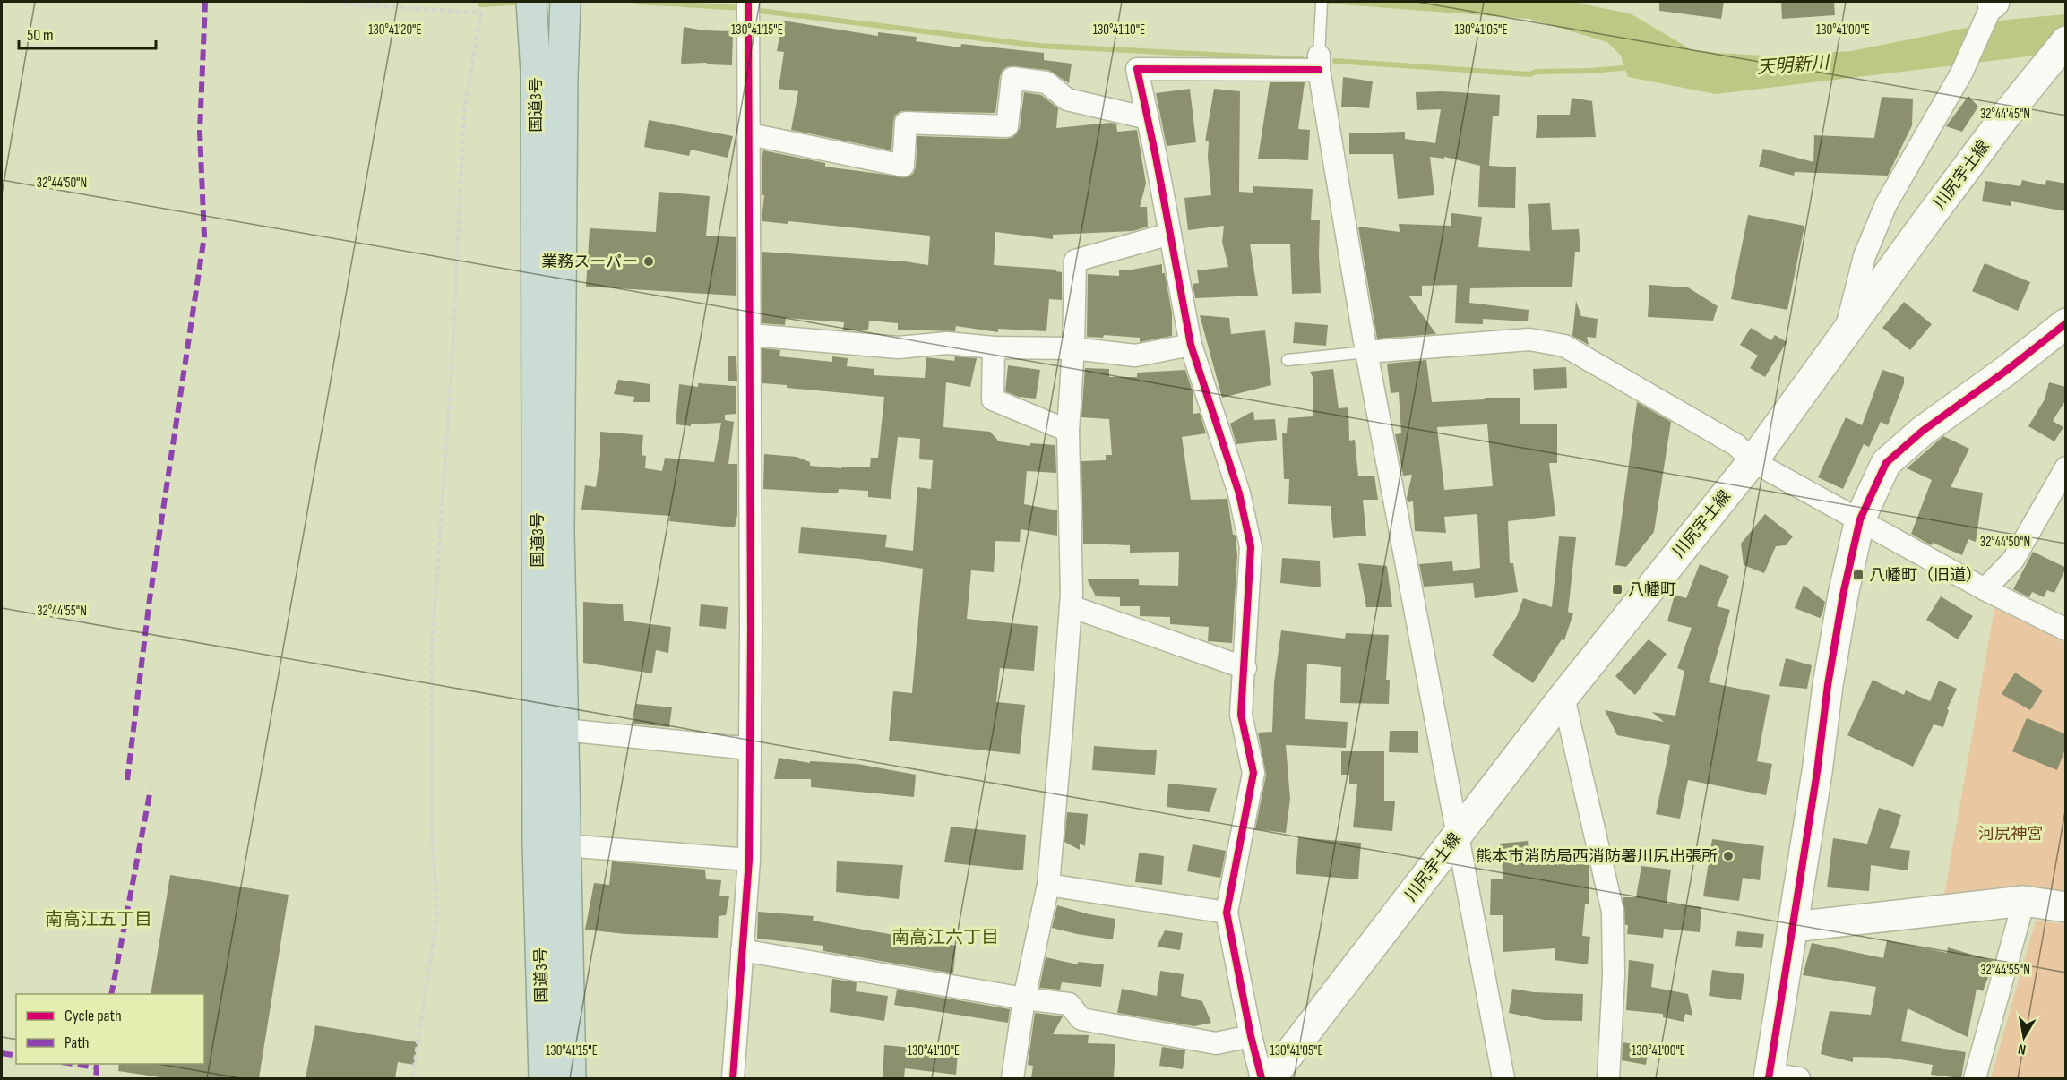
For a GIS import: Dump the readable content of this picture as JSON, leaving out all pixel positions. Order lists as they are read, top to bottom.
{
  "streets": {
    "highway": ["国道3号"],
    "main road": ["川尻宇土線"]
  },
  "districts": ["南高江五丁目", "南高江六丁目"],
  "water": ["天明新川"],
  "parks": ["河尻神宮"],
  "places": {
    "other": ["業務スーパー", "熊本市消防局西消防署川尻出張所"],
    "transit": ["八幡町（旧道）", "八幡町"]
  },
  "legend": ["Cycle path", "Path"],
  "scale_bar": "50 m",
  "north": "bottom",
  "coordinates": [
    "130°41'20\"E",
    "130°41'15\"E",
    "130°41'10\"E",
    "130°41'05\"E",
    "130°41'00\"E",
    "32°44'45\"N",
    "32°44'50\"N",
    "32°44'55\"N"
  ]
}
